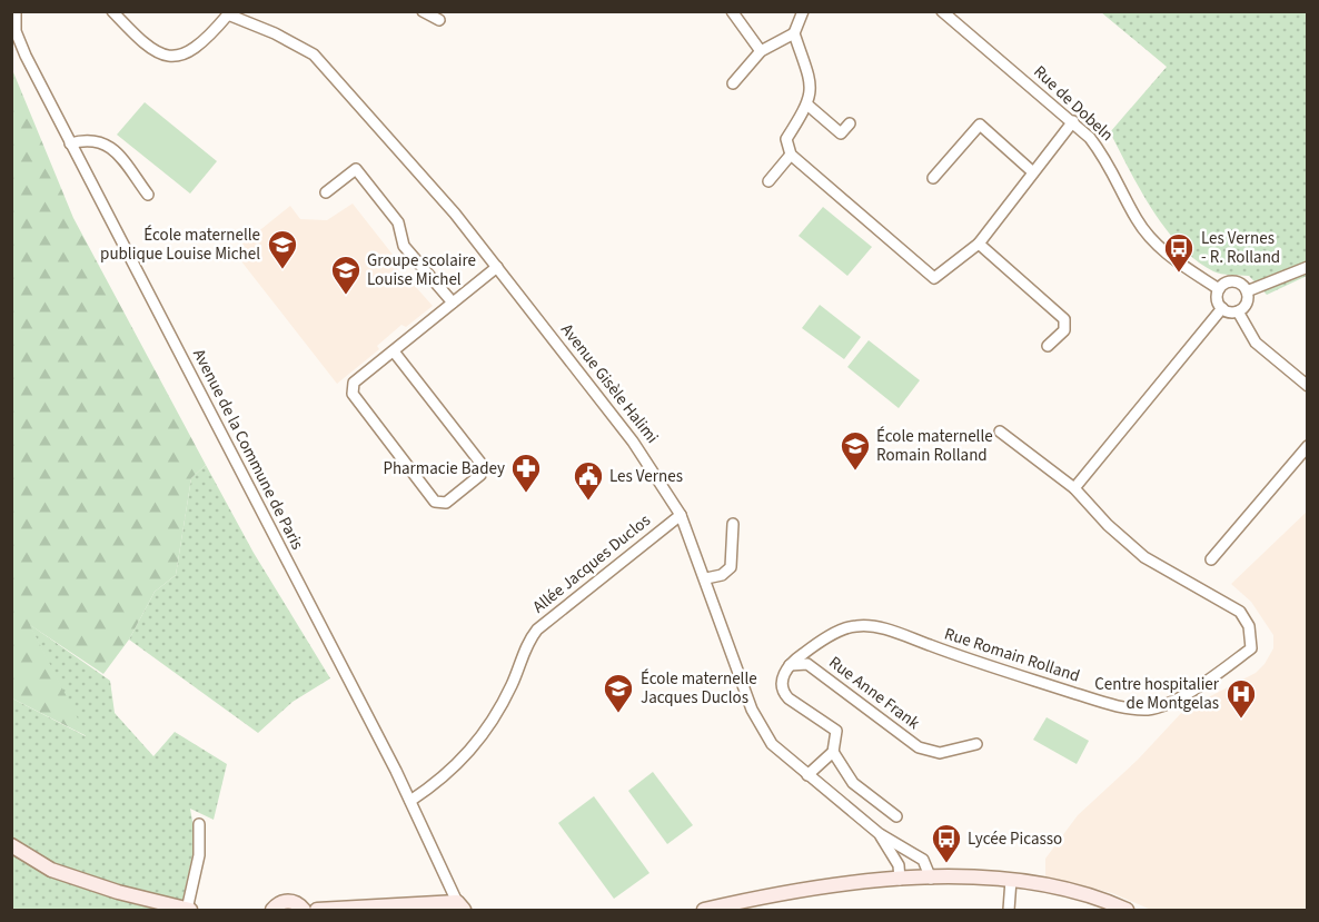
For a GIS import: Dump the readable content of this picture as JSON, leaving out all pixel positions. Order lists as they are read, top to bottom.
{
  "streets": {
    "street": [
      "Rue de Dobeln",
      "Avenue Gisèle Halimi",
      "Avenue de la Commune de Paris",
      "Allée Jacques Duclos",
      "Rue Romain Rolland",
      "Rue Anne Frank"
    ]
  },
  "crossings": [
    ["Avenue Gisèle Halimi", "Allée Jacques Duclos"],
    ["Avenue de la Commune de Paris", "Allée Jacques Duclos"],
    ["Rue Romain Rolland", "Rue Anne Frank"]
  ],
  "places": {
    "school or university": [
      "École maternelle publique Louise Michel",
      "Groupe scolaire Louise Michel",
      "École maternelle Romain Rolland",
      "École maternelle Jacques Duclos"
    ],
    "bus stop": ["Les Vernes - R. Rolland", "Lycée Picasso"],
    "pharmacy": ["Pharmacie Badey"],
    "public building": ["Les Vernes"],
    "hospital": ["Centre hospitalier de Montgelas"]
  }
}
